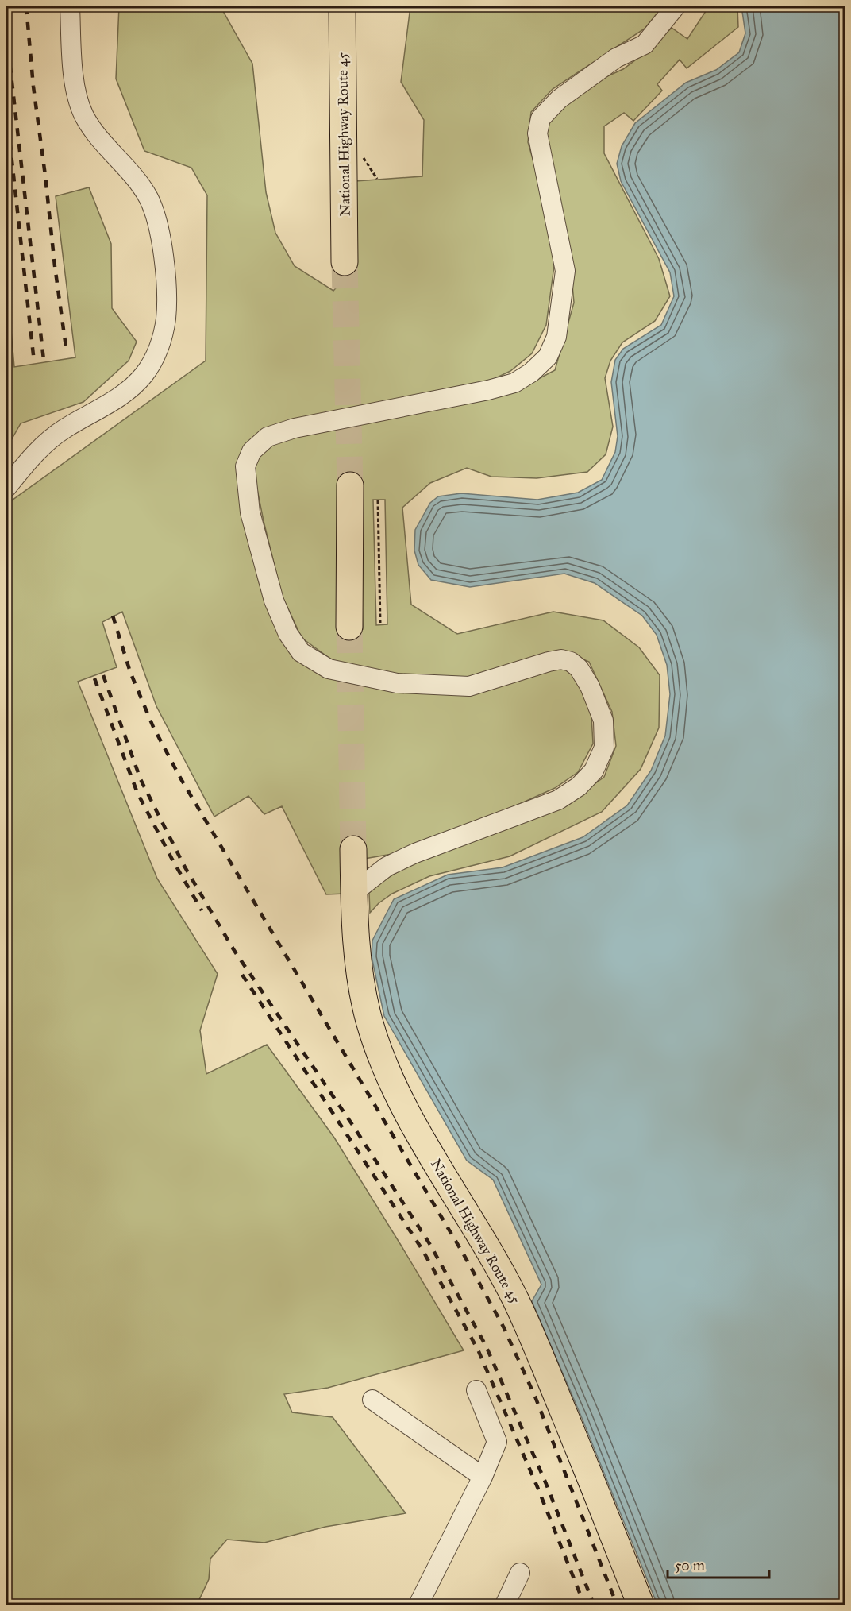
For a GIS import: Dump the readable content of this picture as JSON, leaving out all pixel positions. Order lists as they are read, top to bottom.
{
  "streets": {
    "highway": ["National Highway Route 45"]
  },
  "scale_bar": "50 m"
}
